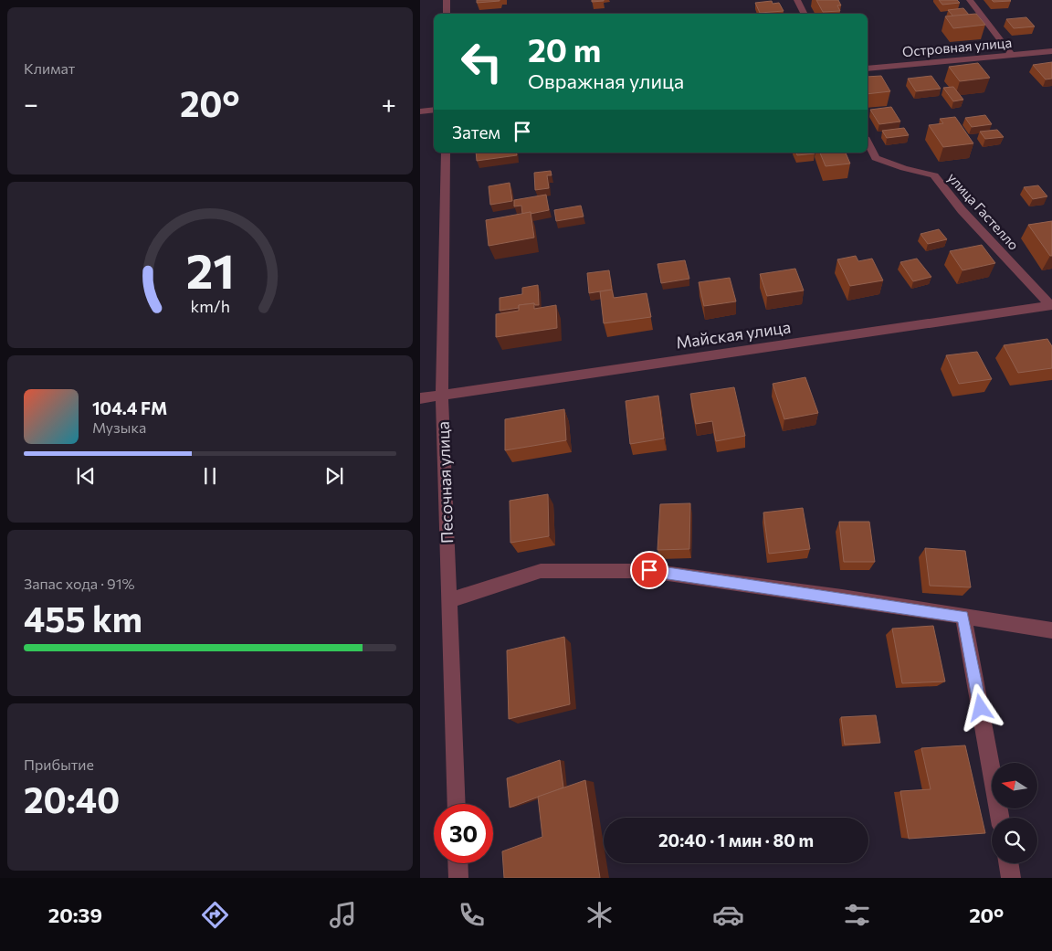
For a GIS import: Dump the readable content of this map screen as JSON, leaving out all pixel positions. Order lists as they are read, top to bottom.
{
  "streets": {
    "street": [
      "Островная улица",
      "улица Гастелло",
      "Майская улица",
      "Песочная улица"
    ]
  },
  "crossings": [
    ["улица Гастелло", "Майская улица"],
    ["Майская улица", "Песочная улица"]
  ],
  "north": "left",
  "page": {
    "tile": [
      "Климат",
      ["Запас хода · 91%", "455 km"],
      ["Прибытие", "20:40"]
    ],
    "turn": ["20 m", "Овражная улица"],
    "heat": ["−", "20°", "+"],
    "then": "Затем",
    "song": ["104.4 FM", "Музыка"],
    "limit": "30",
    "trip": "20:40 · 1 мин · 80 m",
    "tabs": ["20:39", "20°"],
    "gauge": ["21", "km/h"]
  }
}
